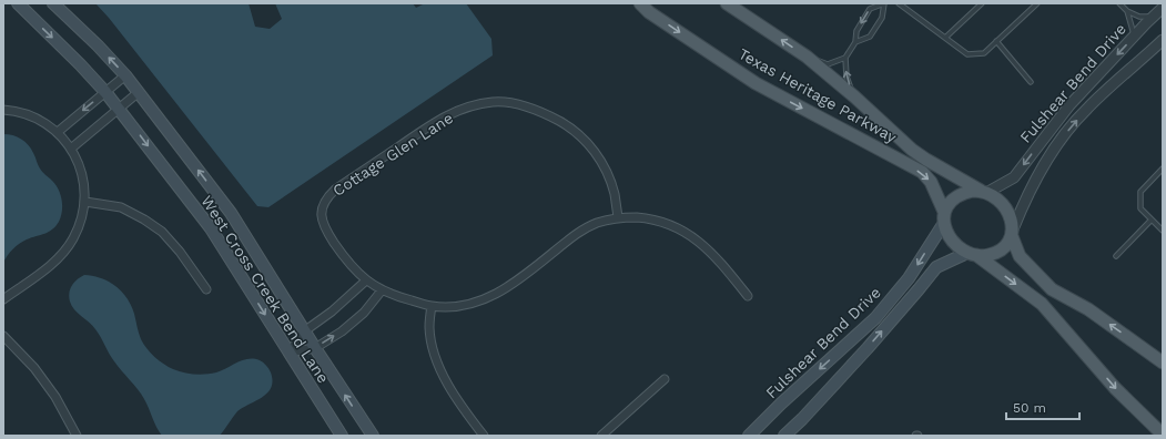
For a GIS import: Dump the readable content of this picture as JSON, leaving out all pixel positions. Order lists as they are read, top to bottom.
{
  "streets": {
    "main road": ["Fulshear Bend Drive", "Texas Heritage Parkway", "West Cross Creek Bend Lane"],
    "street": ["Cottage Glen Lane"]
  },
  "crossings": [
    ["Fulshear Bend Drive", "Texas Heritage Parkway"]
  ],
  "scale_bar": "50 m"
}
